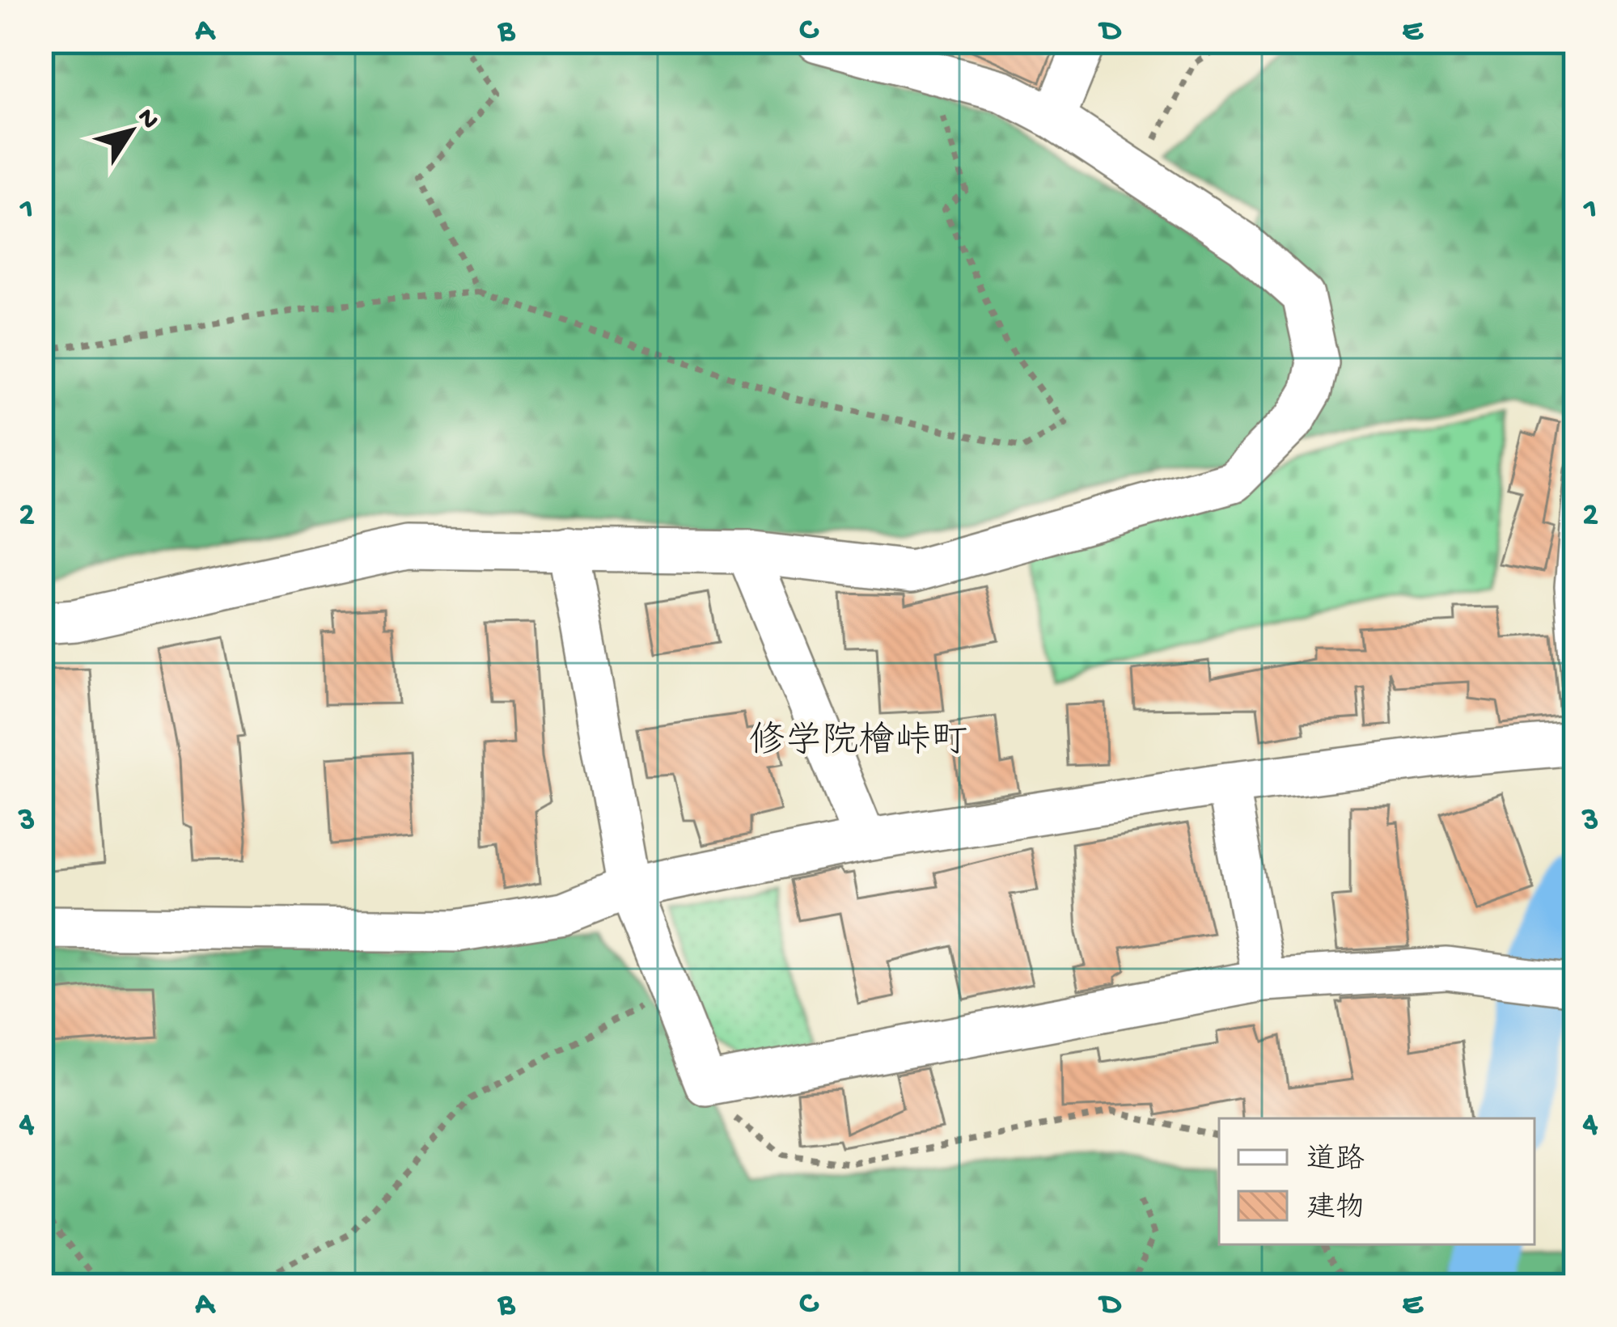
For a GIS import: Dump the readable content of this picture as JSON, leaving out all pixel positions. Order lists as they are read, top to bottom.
{
  "districts": ["修学院檜峠町"],
  "legend": ["道路", "建物"],
  "north": "top right",
  "grid": {
    "columns": [
      "A",
      "B",
      "C",
      "D",
      "E"
    ],
    "rows": [
      "1",
      "2",
      "3",
      "4"
    ]
  }
}
